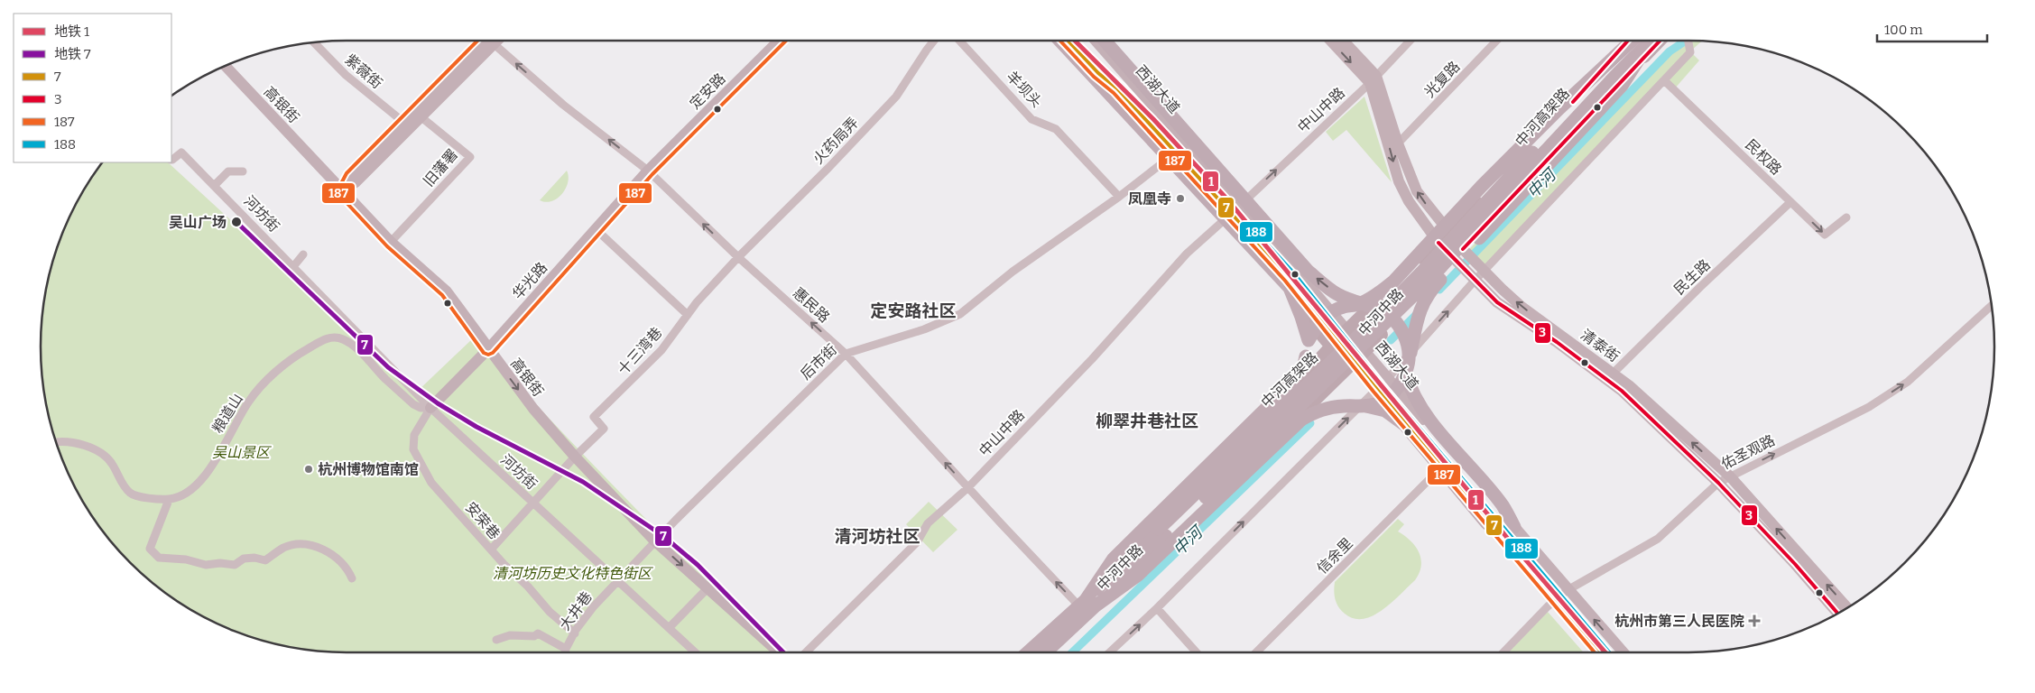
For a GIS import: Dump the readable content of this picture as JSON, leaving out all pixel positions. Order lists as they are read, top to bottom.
{
  "streets": {
    "highway": ["中河高架路"],
    "main road": [
      "西湖大道",
      "定安路",
      "高银街",
      "华光路",
      "中河中路",
      "清泰街"
    ],
    "street": [
      "紫薇街",
      "光复路",
      "羊坝头",
      "中山中路",
      "火药局弄",
      "民权路",
      "旧藩署",
      "河坊街",
      "民生路",
      "惠民路",
      "十三湾巷",
      "后市街",
      "粮道山",
      "佑圣观路",
      "安荣巷",
      "信余里",
      "大井巷"
    ]
  },
  "crossings": [
    ["光复路", "清泰街"],
    ["羊坝头", "后市街"],
    ["西湖大道", "中山中路"],
    ["西湖大道", "中河中路"],
    ["西湖大道", "佑圣观路"],
    ["定安路", "华光路"],
    ["定安路", "惠民路"],
    ["高银街", "旧藩署"],
    ["高银街", "华光路"],
    ["高银街", "十三湾巷"],
    ["高银街", "后市街"],
    ["中山中路", "惠民路"],
    ["中山中路", "清泰街"],
    ["中河高架路", "惠民路"],
    ["中河高架路", "中河中路"],
    ["火药局弄", "惠民路"],
    ["火药局弄", "十三湾巷"],
    ["民权路", "民生路"],
    ["河坊街", "华光路"],
    ["河坊街", "后市街"],
    ["河坊街", "粮道山"],
    ["河坊街", "安荣巷"],
    ["河坊街", "大井巷"],
    ["民生路", "清泰街"],
    ["华光路", "惠民路"],
    ["华光路", "粮道山"],
    ["华光路", "安荣巷"],
    ["惠民路", "中河中路"],
    ["惠民路", "十三湾巷"],
    ["惠民路", "后市街"],
    ["中河中路", "清泰街"],
    ["清泰街", "佑圣观路"],
    ["后市街", "大井巷"],
    ["粮道山", "安荣巷"],
    ["安荣巷", "大井巷"]
  ],
  "one_way": ["惠民路", "佑圣观路"],
  "districts": ["定安路社区", "柳翠井巷社区", "清河坊社区"],
  "water": ["中河"],
  "parks": ["吴山景区", "清河坊历史文化特色街区"],
  "places": {
    "other": ["凤凰寺", "吴山广场", "杭州博物馆南馆"],
    "health": ["杭州市第三人民医院"]
  },
  "lines": [
    "metro line 1",
    "transit line 7",
    "transit line 3",
    "transit line 187",
    "transit line 188",
    "metro line 7"
  ],
  "legend": [
    "地铁 1",
    "地铁 7",
    "7",
    "3",
    "187",
    "188"
  ],
  "scale_bar": "100 m"
}
